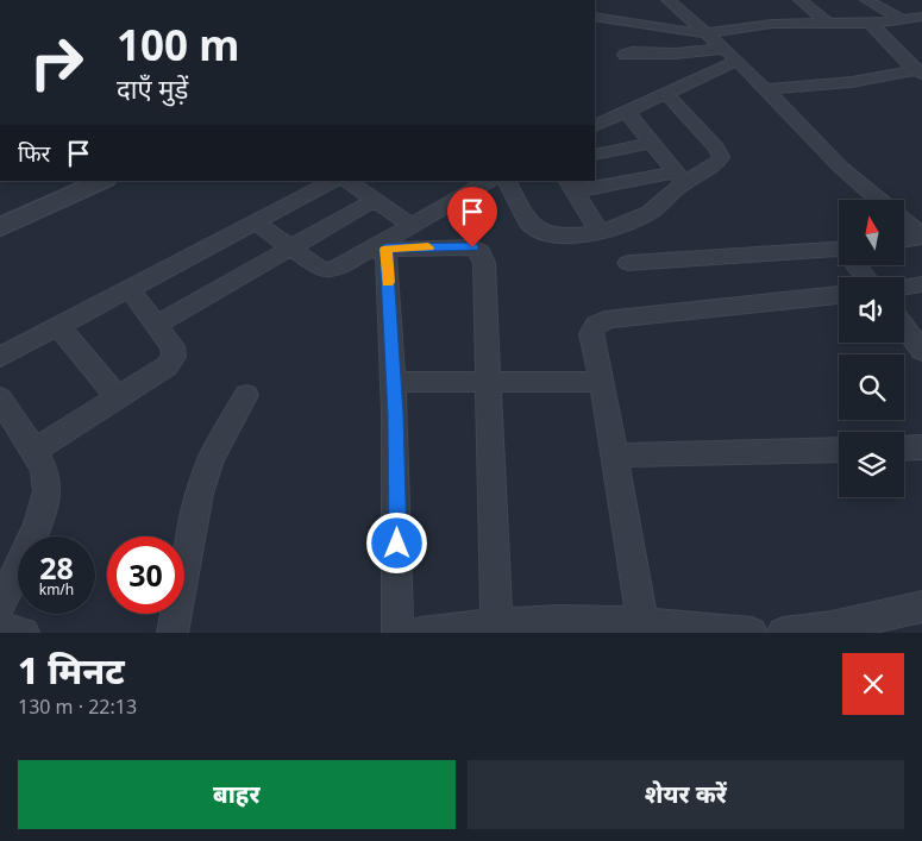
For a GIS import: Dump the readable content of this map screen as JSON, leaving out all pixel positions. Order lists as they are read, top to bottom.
{
  "north": "top",
  "page": {
    "turn": ["100 m", "दाएँ मुड़ें"],
    "then": "फिर",
    "speed": "28 km/h",
    "limit": "30",
    "heading": ["1 मिनट", "130 m · 22:13"],
    "buttons": ["बाहर", "शेयर करें"]
  }
}
